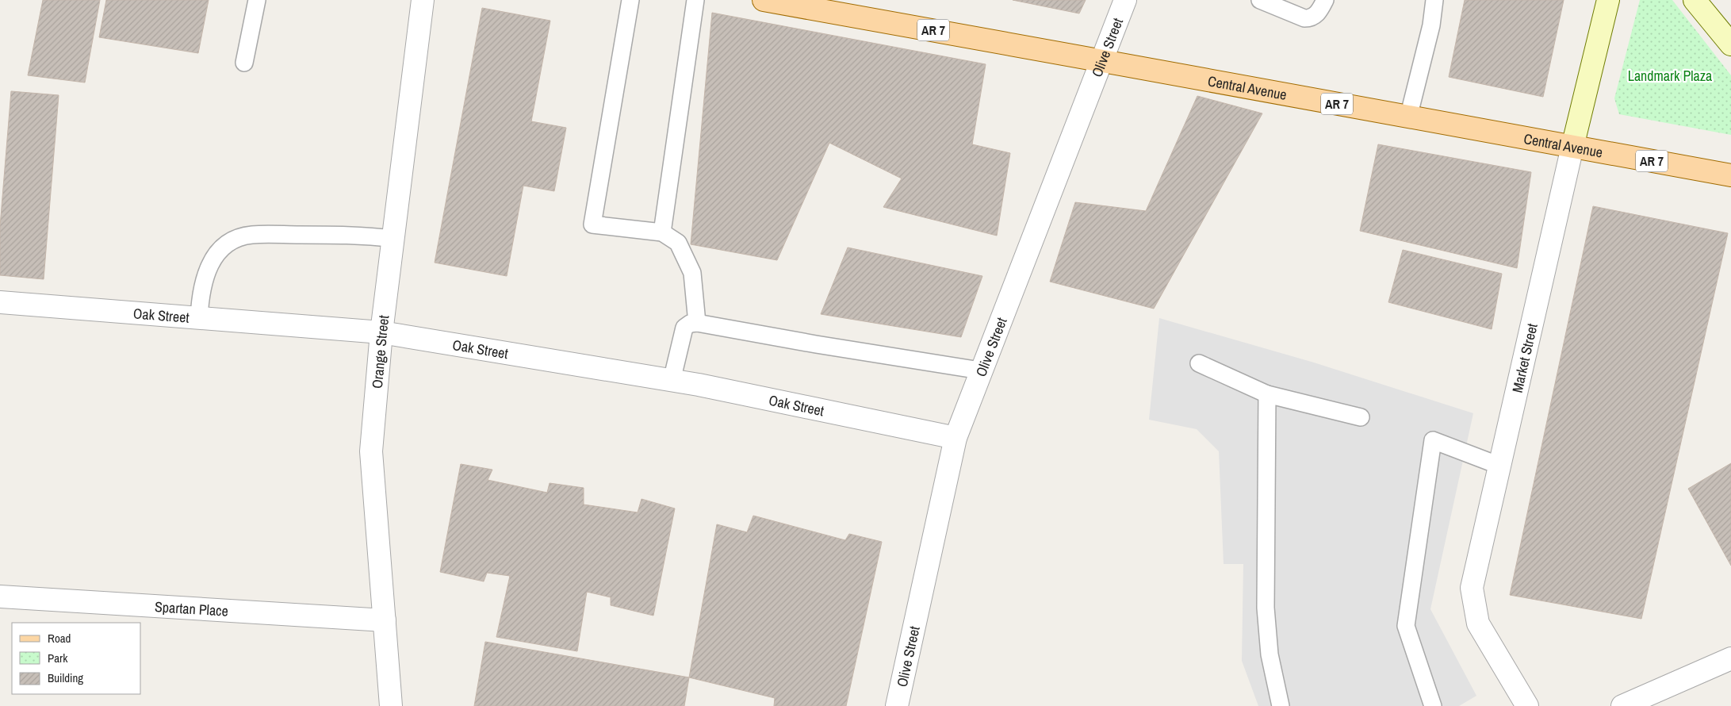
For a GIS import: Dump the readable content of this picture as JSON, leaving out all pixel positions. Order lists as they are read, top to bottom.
{
  "streets": {
    "main road": ["AR 7", "Central Avenue"],
    "street": [
      "Olive Street",
      "Oak Street",
      "Orange Street",
      "Market Street",
      "Spartan Place"
    ]
  },
  "crossings": [
    ["Olive Street", "Central Avenue"],
    ["Olive Street", "Oak Street"],
    ["Central Avenue", "Market Street"],
    ["Oak Street", "Orange Street"],
    ["Orange Street", "Spartan Place"]
  ],
  "parks": ["Landmark Plaza"],
  "legend": ["Road", "Park", "Building"]
}
